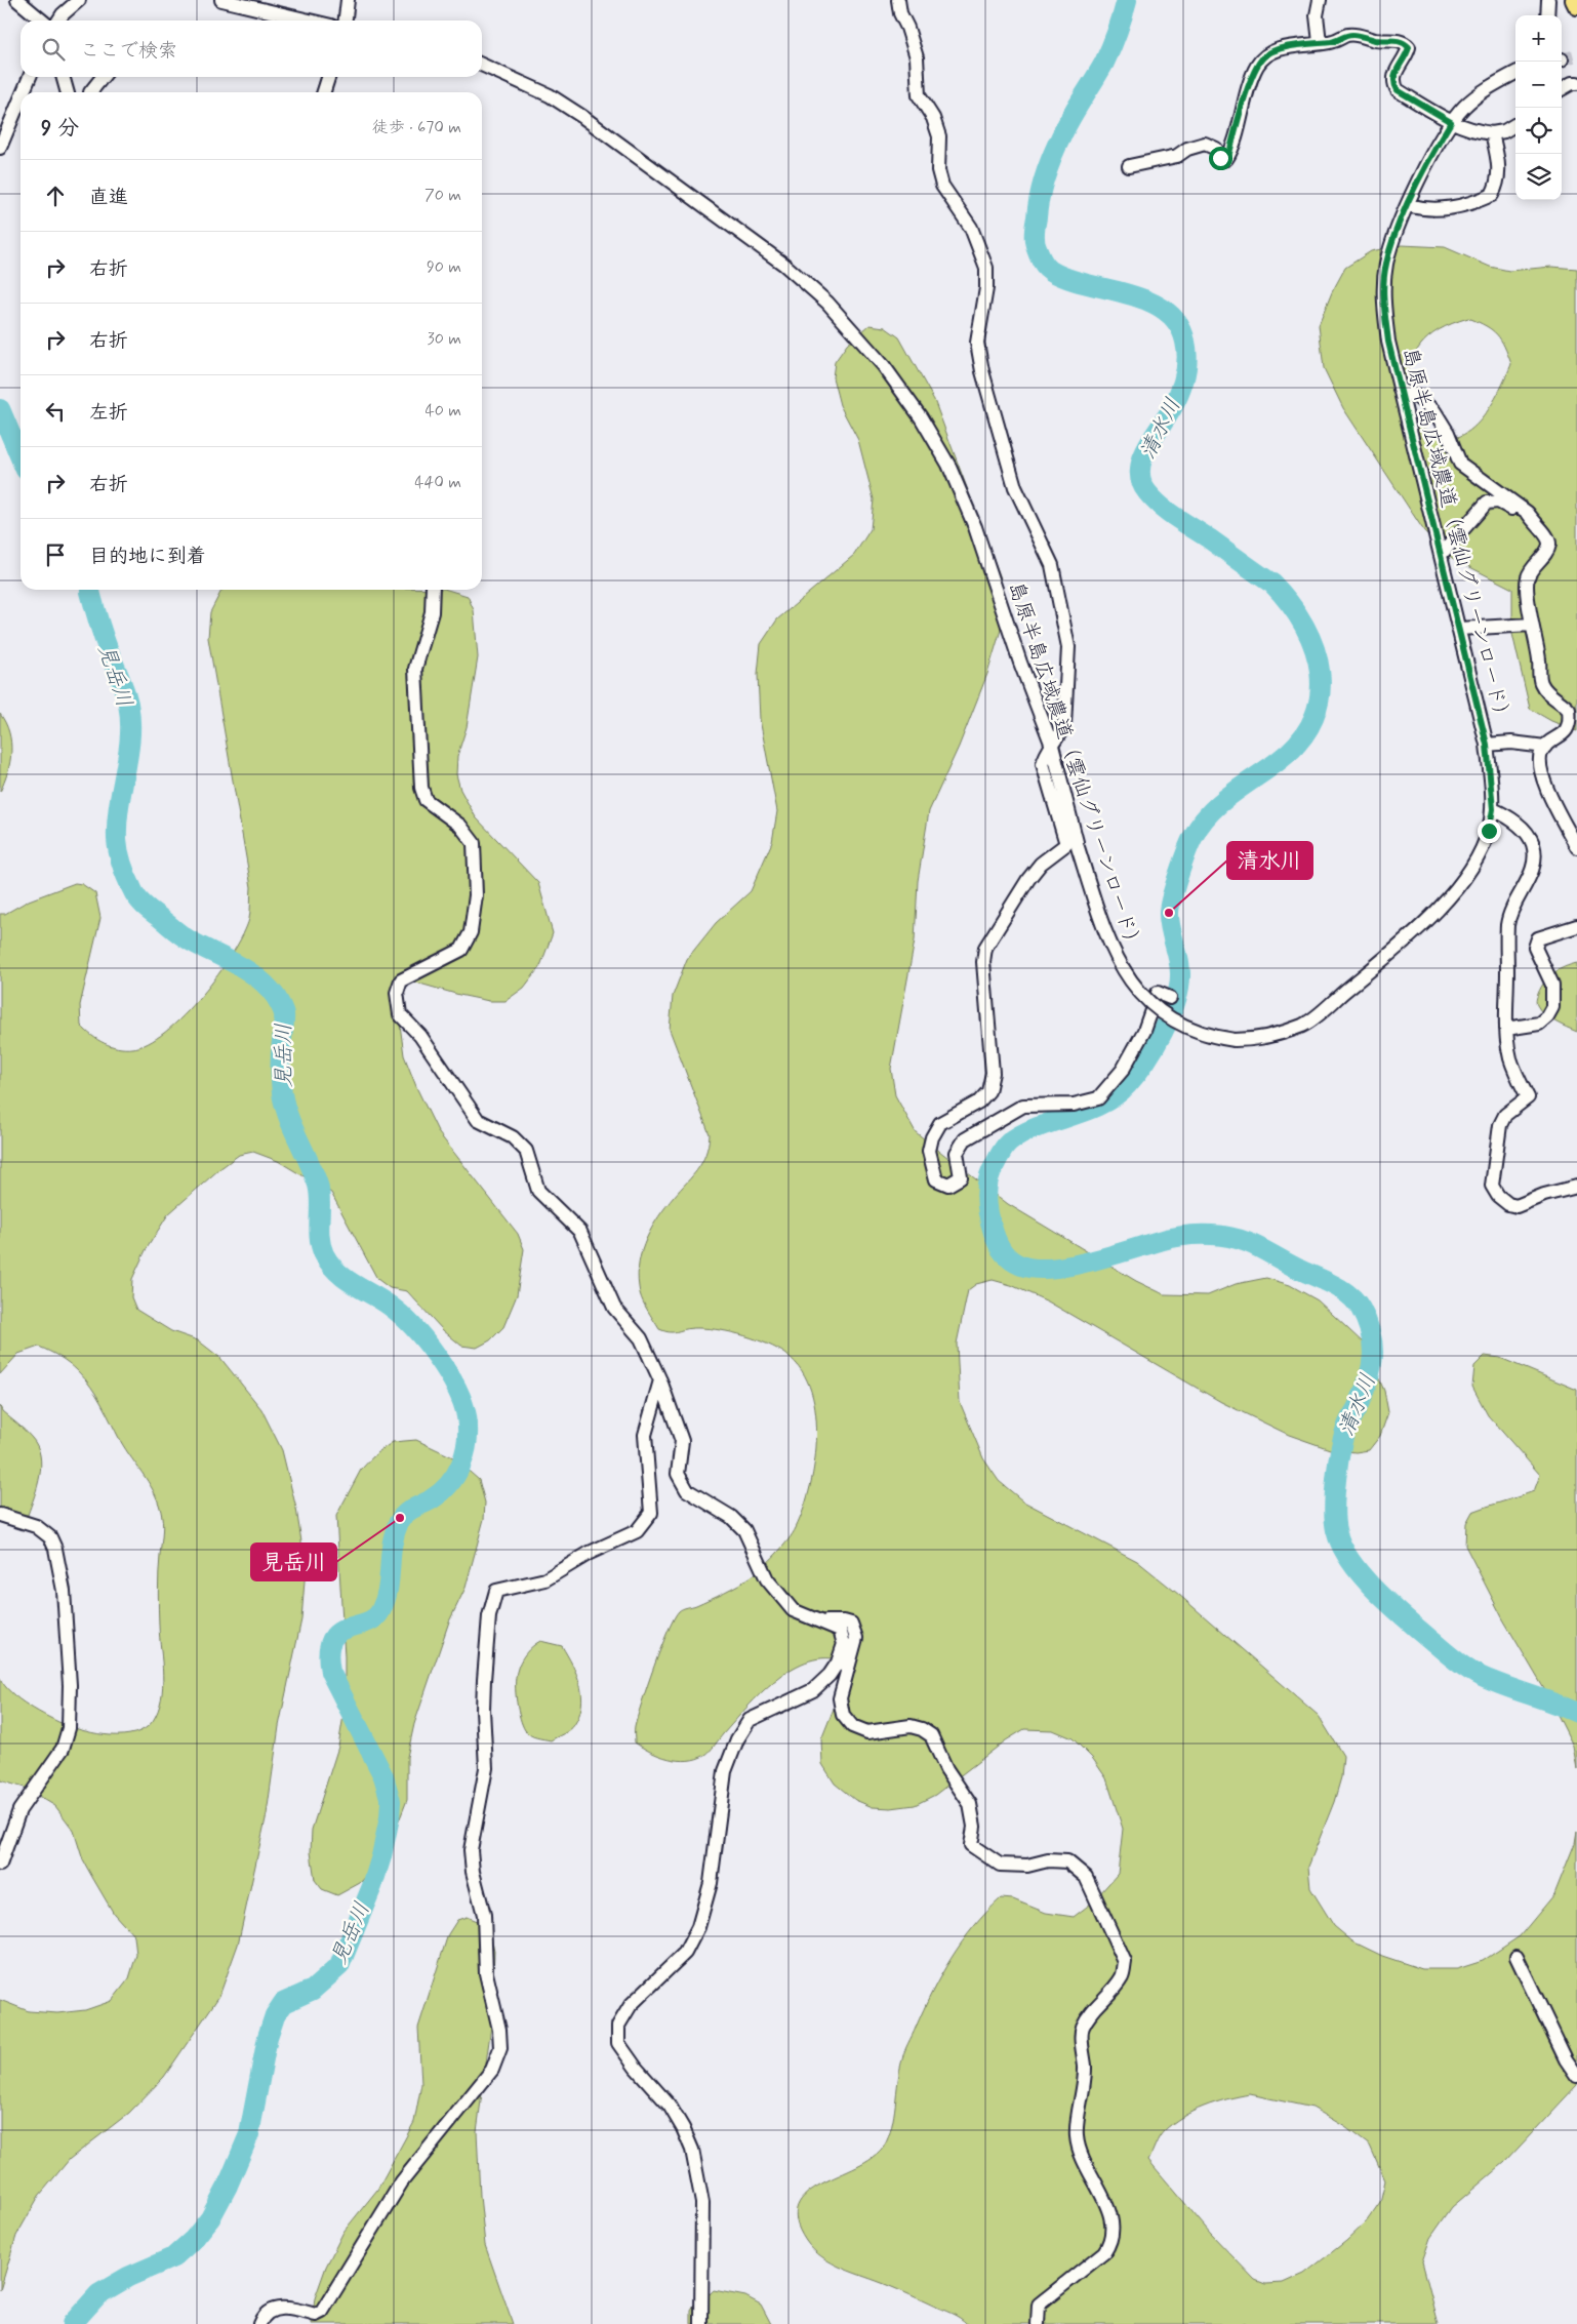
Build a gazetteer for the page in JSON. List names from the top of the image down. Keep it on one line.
{"streets":{"street":["島原半島広域農道（雲仙グリーンロード）"]},"water":["清水川","見岳川"],"places":["清水川","見岳川"],"page":{"map_buttons":["+","−"],"search":"ここで検索","heading":["9 分","徒歩 · 670 m"],"list":[["直進","70 m"],["右折","90 m"],["右折","30 m"],["左折","40 m"],["右折","440 m"],"目的地に到着"]}}
